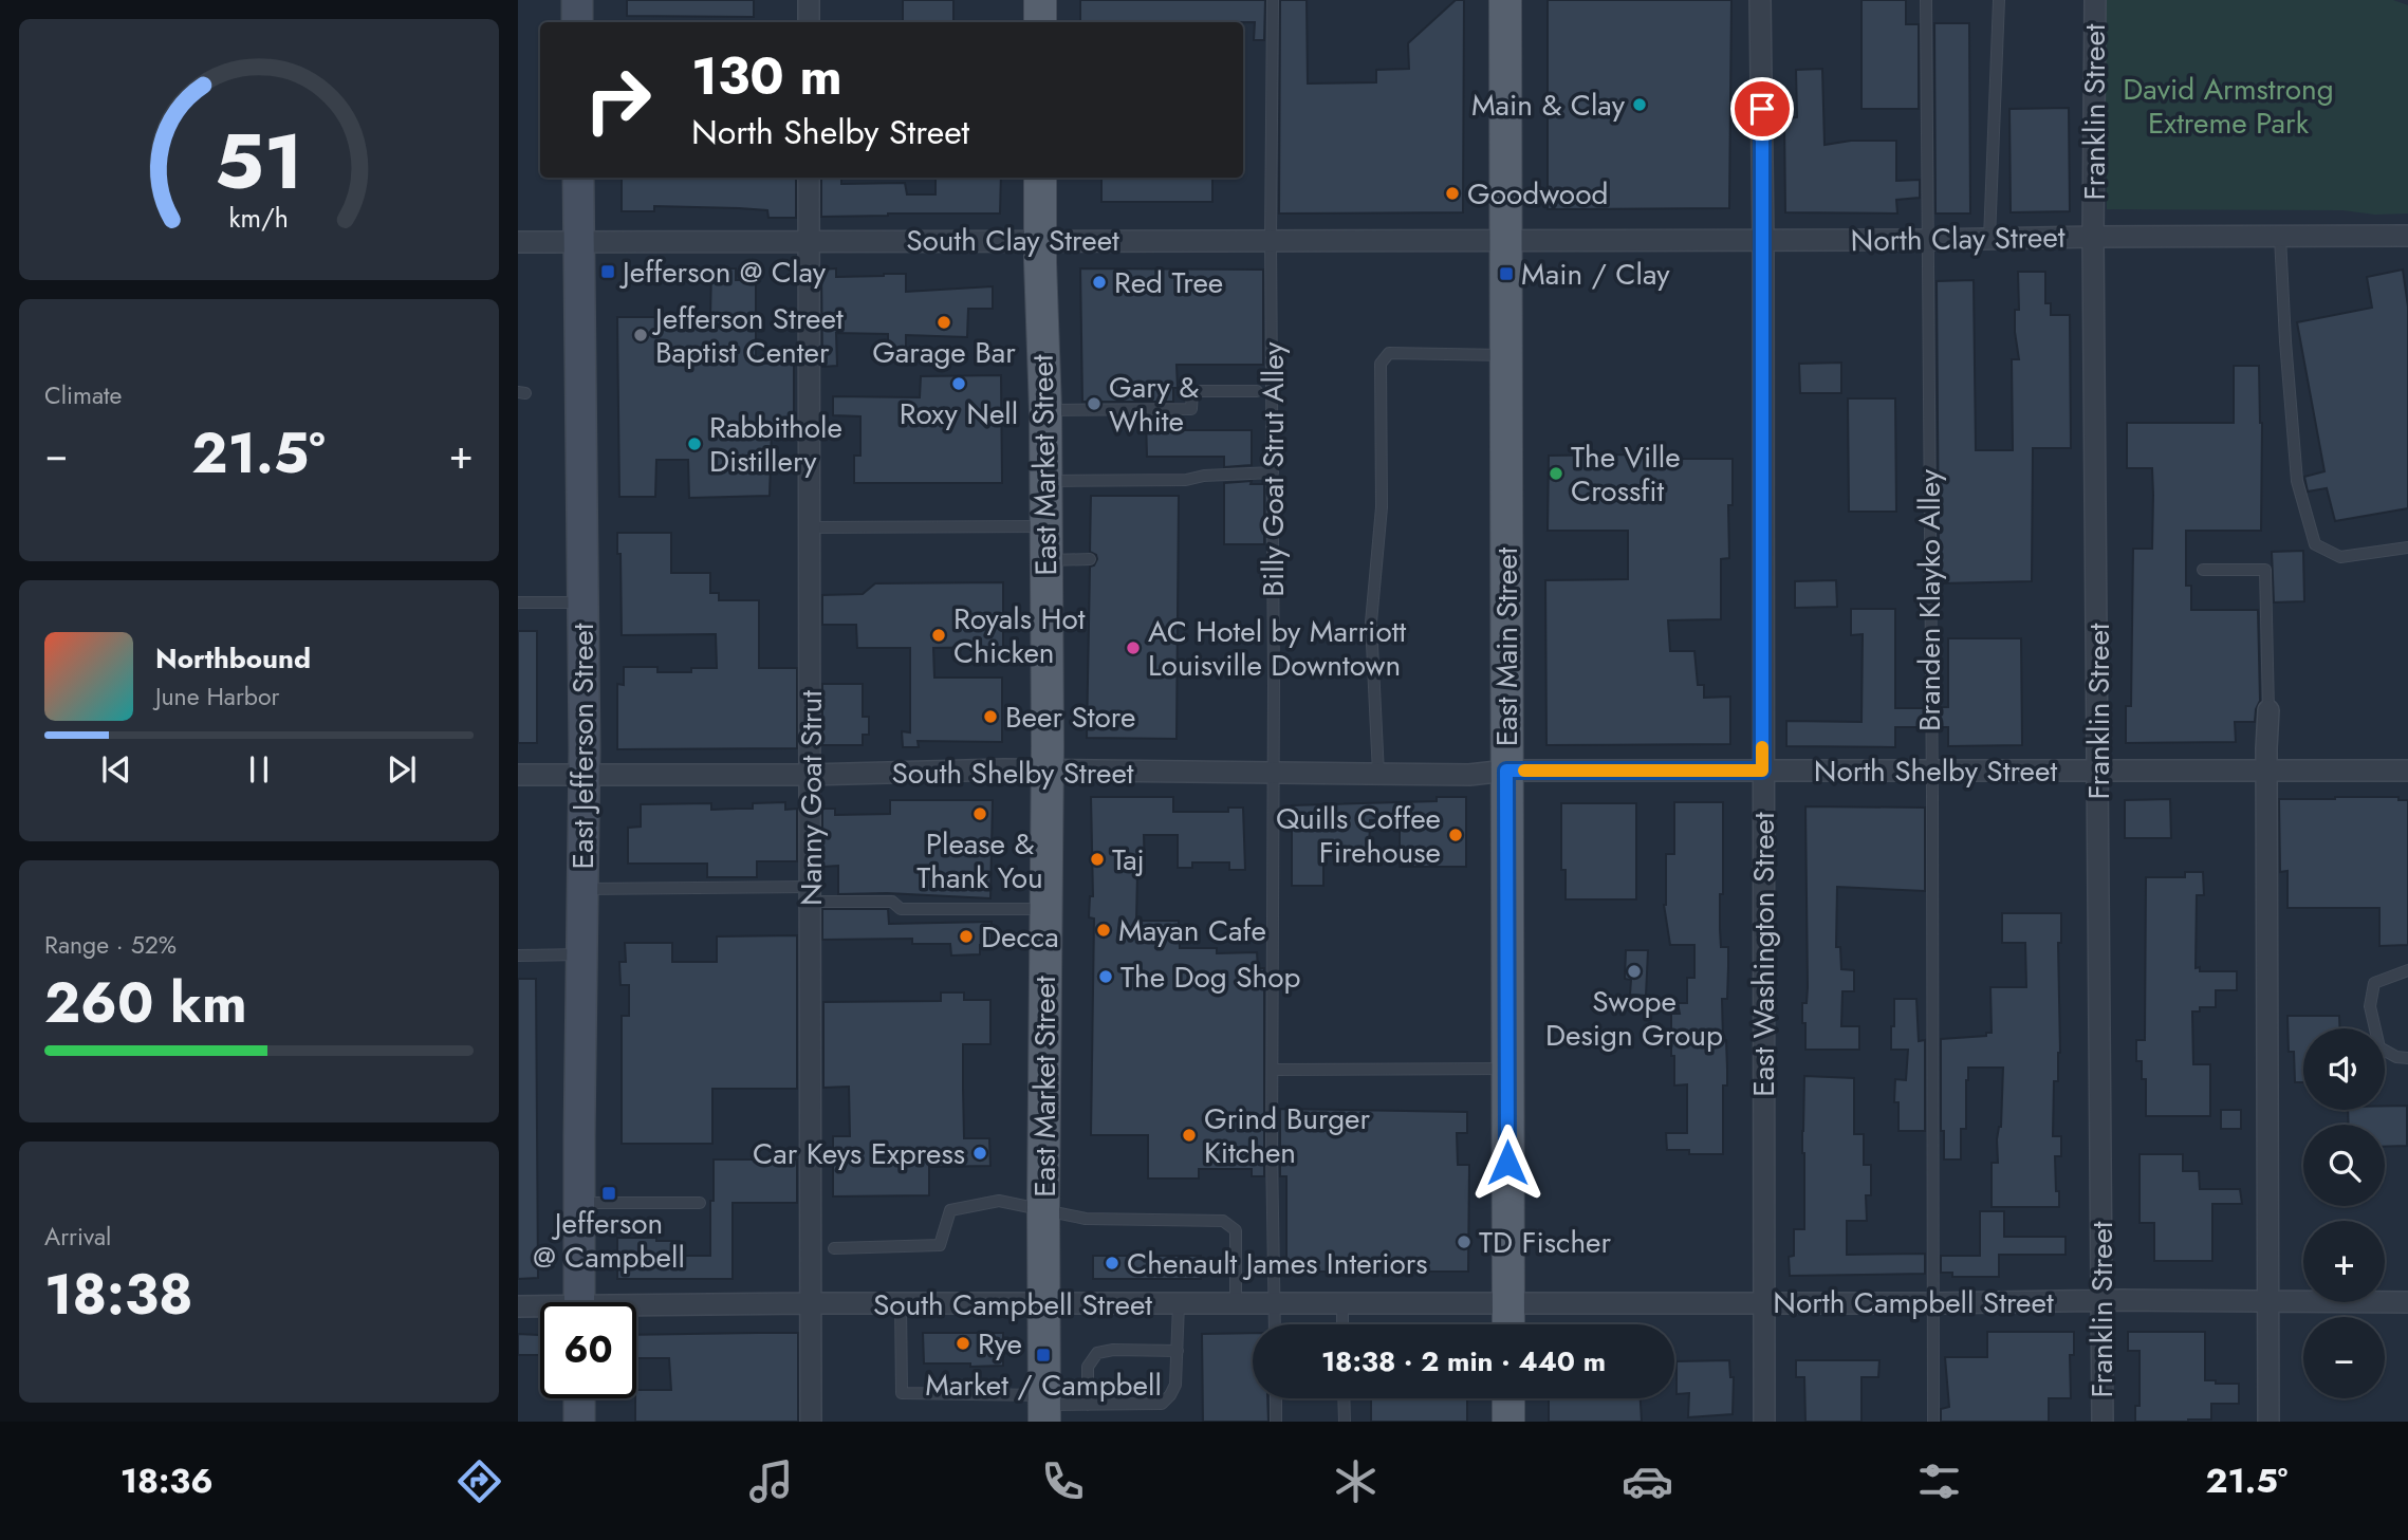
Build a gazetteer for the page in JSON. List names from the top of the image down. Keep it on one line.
{"streets":{"main road":["East Market Street","East Main Street"],"street":["Franklin Street","North Clay Street","South Clay Street","East Jefferson Street","North Shelby Street","South Shelby Street","Nanny Goat Strut","East Washington Street","North Campbell Street","South Campbell Street"],"lane":["Billy Goat Strut Alley","Branden Klayko Alley"]},"crossings":[["Franklin Street","North Clay Street"],["Franklin Street","North Shelby Street"],["Franklin Street","North Campbell Street"],["North Clay Street","South Clay Street"],["North Clay Street","Branden Klayko Alley"],["North Clay Street","East Main Street"],["North Clay Street","East Washington Street"],["South Clay Street","East Market Street"],["South Clay Street","Billy Goat Strut Alley"],["South Clay Street","East Main Street"],["South Clay Street","East Jefferson Street"],["South Clay Street","Nanny Goat Strut"],["East Market Street","South Shelby Street"],["East Market Street","South Campbell Street"],["Billy Goat Strut Alley","South Shelby Street"],["Billy Goat Strut Alley","South Campbell Street"],["Branden Klayko Alley","North Shelby Street"],["Branden Klayko Alley","North Campbell Street"],["East Main Street","North Shelby Street"],["East Main Street","South Shelby Street"],["East Main Street","North Campbell Street"],["East Main Street","South Campbell Street"],["East Jefferson Street","South Shelby Street"],["North Shelby Street","South Shelby Street"],["North Shelby Street","East Washington Street"],["South Shelby Street","Nanny Goat Strut"],["Nanny Goat Strut","South Campbell Street"],["East Washington Street","North Campbell Street"],["North Campbell Street","South Campbell Street"]],"parks":["David Armstrong Extreme Park"],"places":{"other":["Main & Clay","Goodwood","Red Tree","Garage Bar","Jefferson Street Baptist Center","Roxy Nell","Gary & White","Rabbithole Distillery","The Ville Crossfit","Royals Hot Chicken","AC Hotel by Marriott Louisville Downtown","Beer Store","Please & Thank You","Quills Coffee Firehouse","Taj","Mayan Cafe","Decca","Swope Design Group","The Dog Shop","Grind Burger Kitchen","Car Keys Express","TD Fischer","Chenault James Interiors","Rye"],"transit":["Jefferson @ Clay","Main / Clay","Jefferson @ Campbell","Market / Campbell"]},"page":{"turn":["130 m","North Shelby Street"],"tile":["Climate",["Range · 52%","260 km"],["Arrival","18:38"]],"heat":["−","21.5°","+"],"song":["Northbound","June Harbor"],"map_buttons":["+","−"],"limit":"60","trip":"18:38 · 2 min · 440 m","tabs":["18:36","21.5°"],"gauge":["51","km/h"]}}
